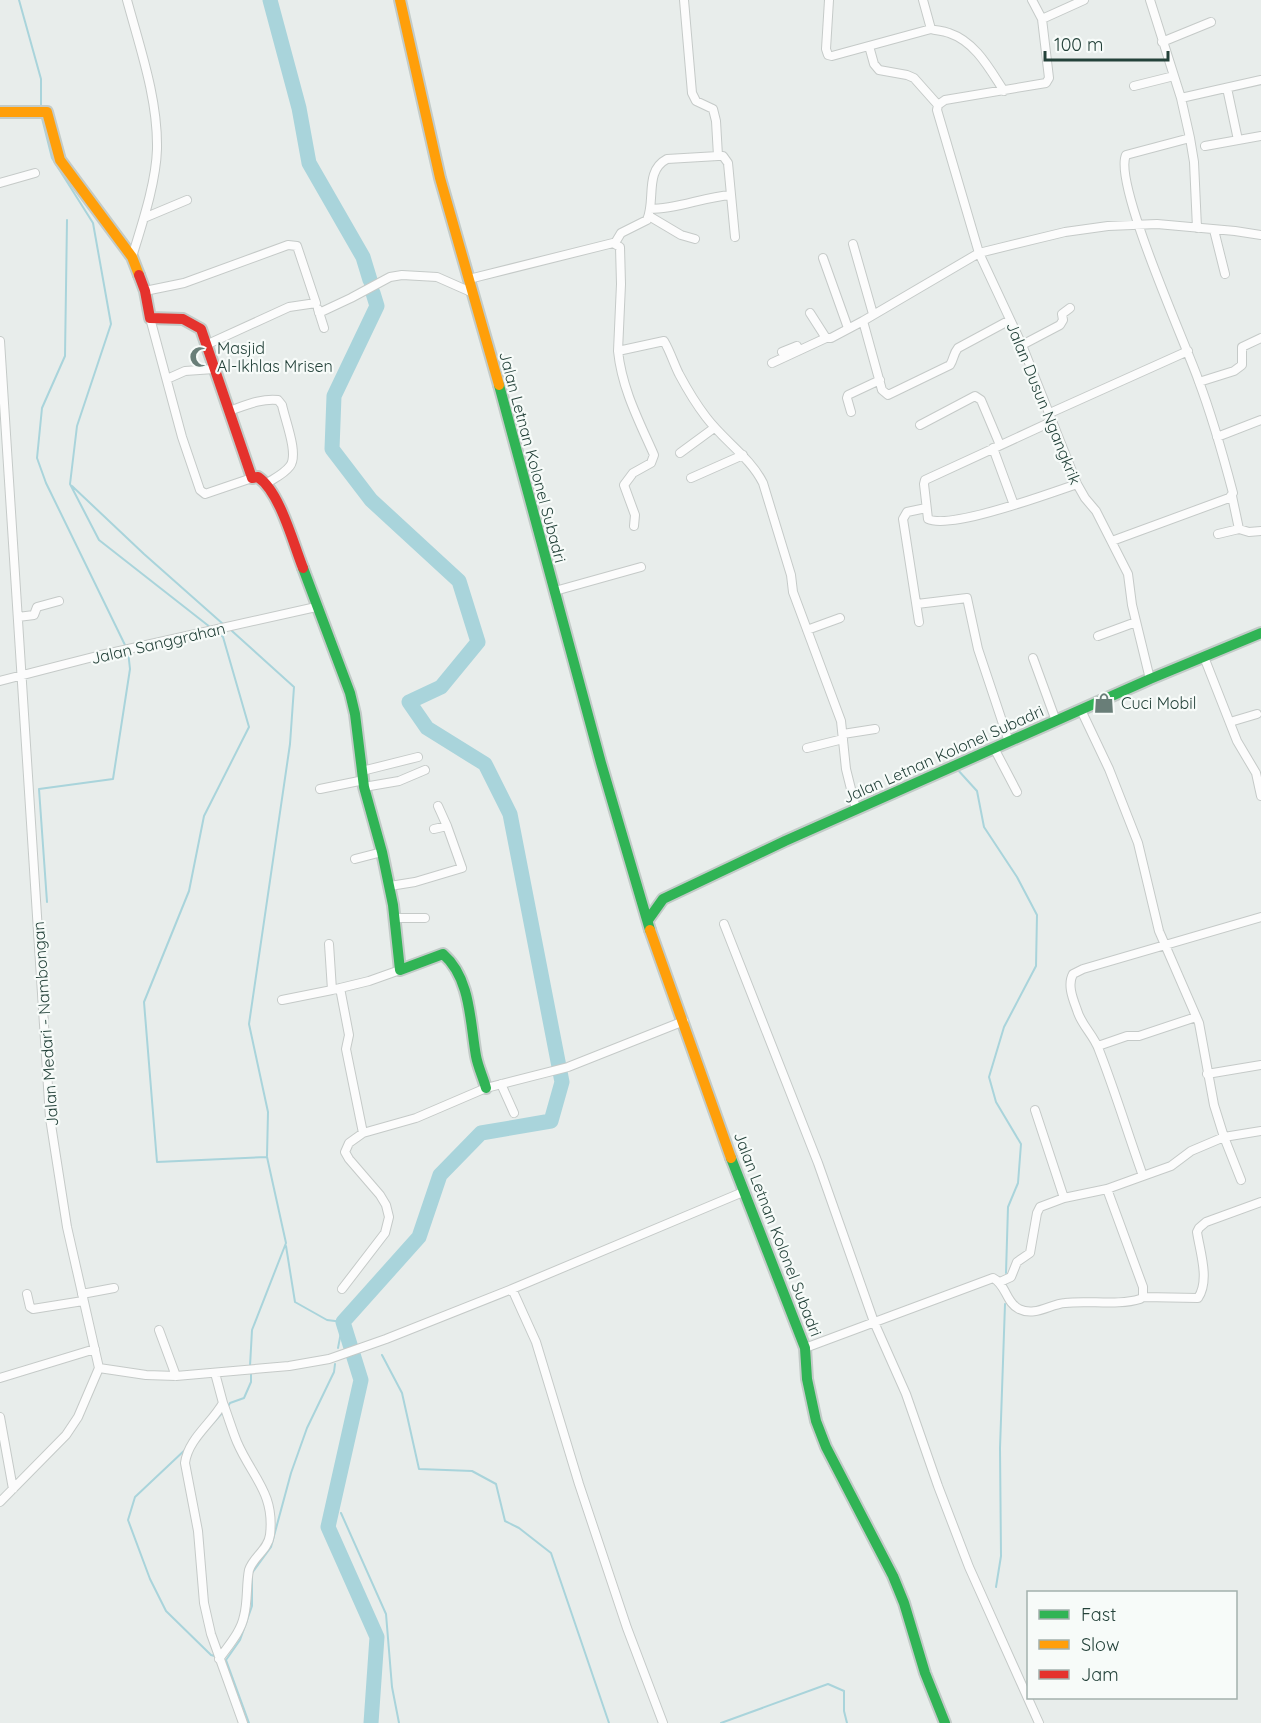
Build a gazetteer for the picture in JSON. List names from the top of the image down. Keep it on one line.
{"streets":{"main road":["Jalan Letnan Kolonel Subadri"],"street":["Jalan Dusun Ngangkrik","Jalan Sanggrahan","Jalan Medari - Nambongan"]},"crossings":[["Jalan Dusun Ngangkrik","Jalan Letnan Kolonel Subadri"],["Jalan Sanggrahan","Jalan Medari - Nambongan"]],"places":{"mosque":["Masjid Al-Ikhlas Mrisen"],"shop":["Cuci Mobil"]},"legend":["Fast","Slow","Jam"],"scale_bar":"100 m"}
